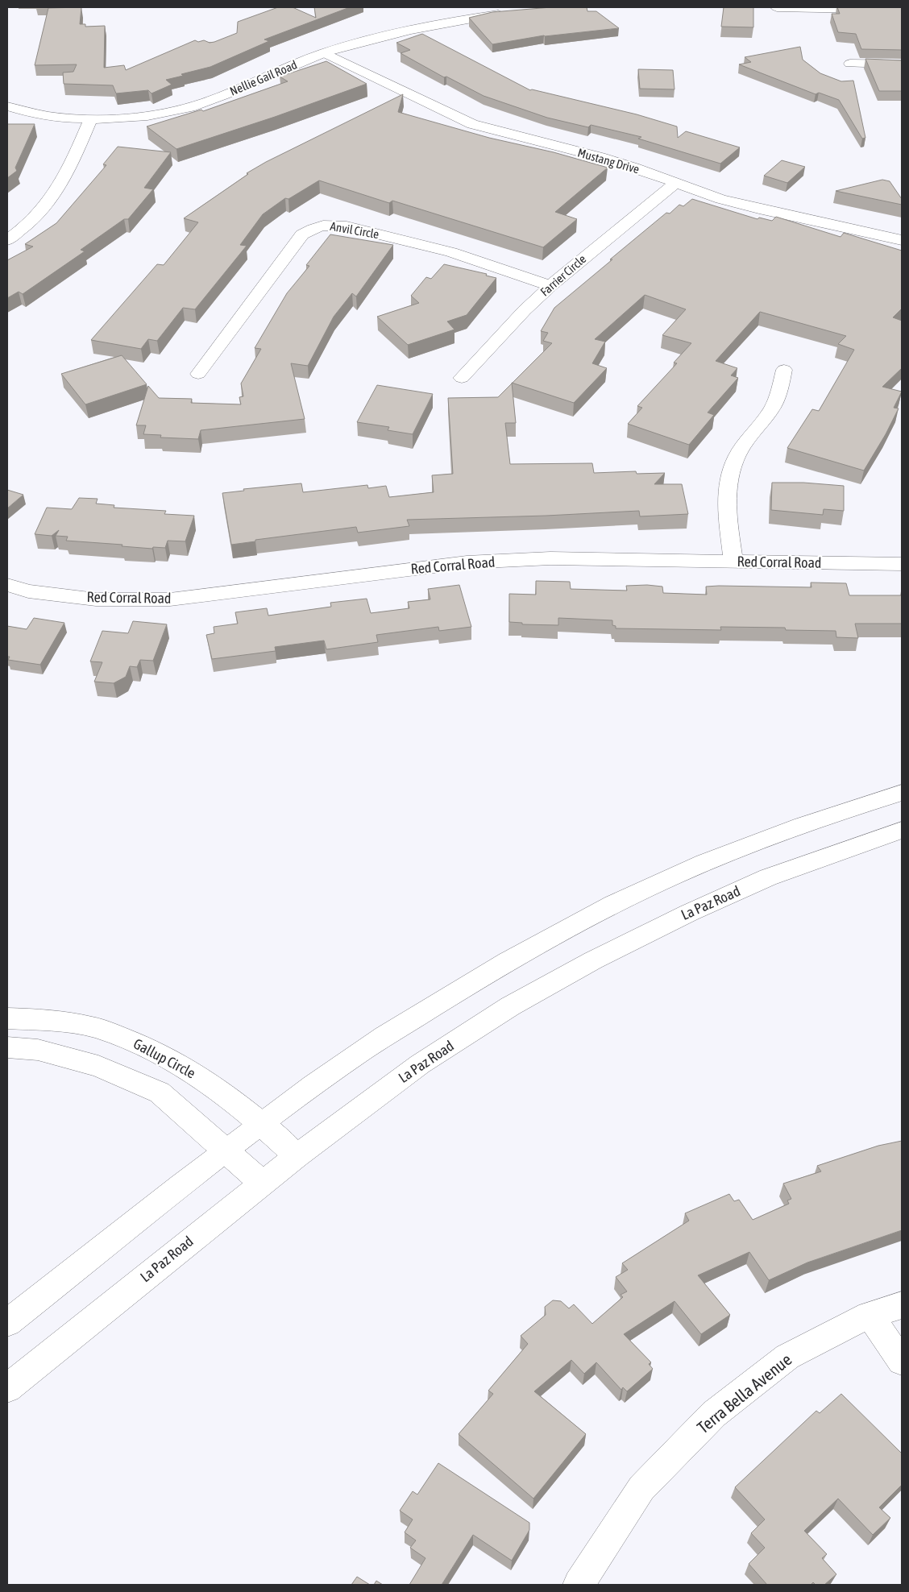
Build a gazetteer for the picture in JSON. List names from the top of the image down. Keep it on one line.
{"streets":{"street":["Nellie Gail Road","Mustang Drive","Anvil Circle","Farrier Circle","Red Corral Road","La Paz Road","Gallup Circle","Terra Bella Avenue"]},"crossings":[["Nellie Gail Road","Mustang Drive"],["Mustang Drive","Farrier Circle"],["Anvil Circle","Farrier Circle"],["La Paz Road","Gallup Circle"]]}
